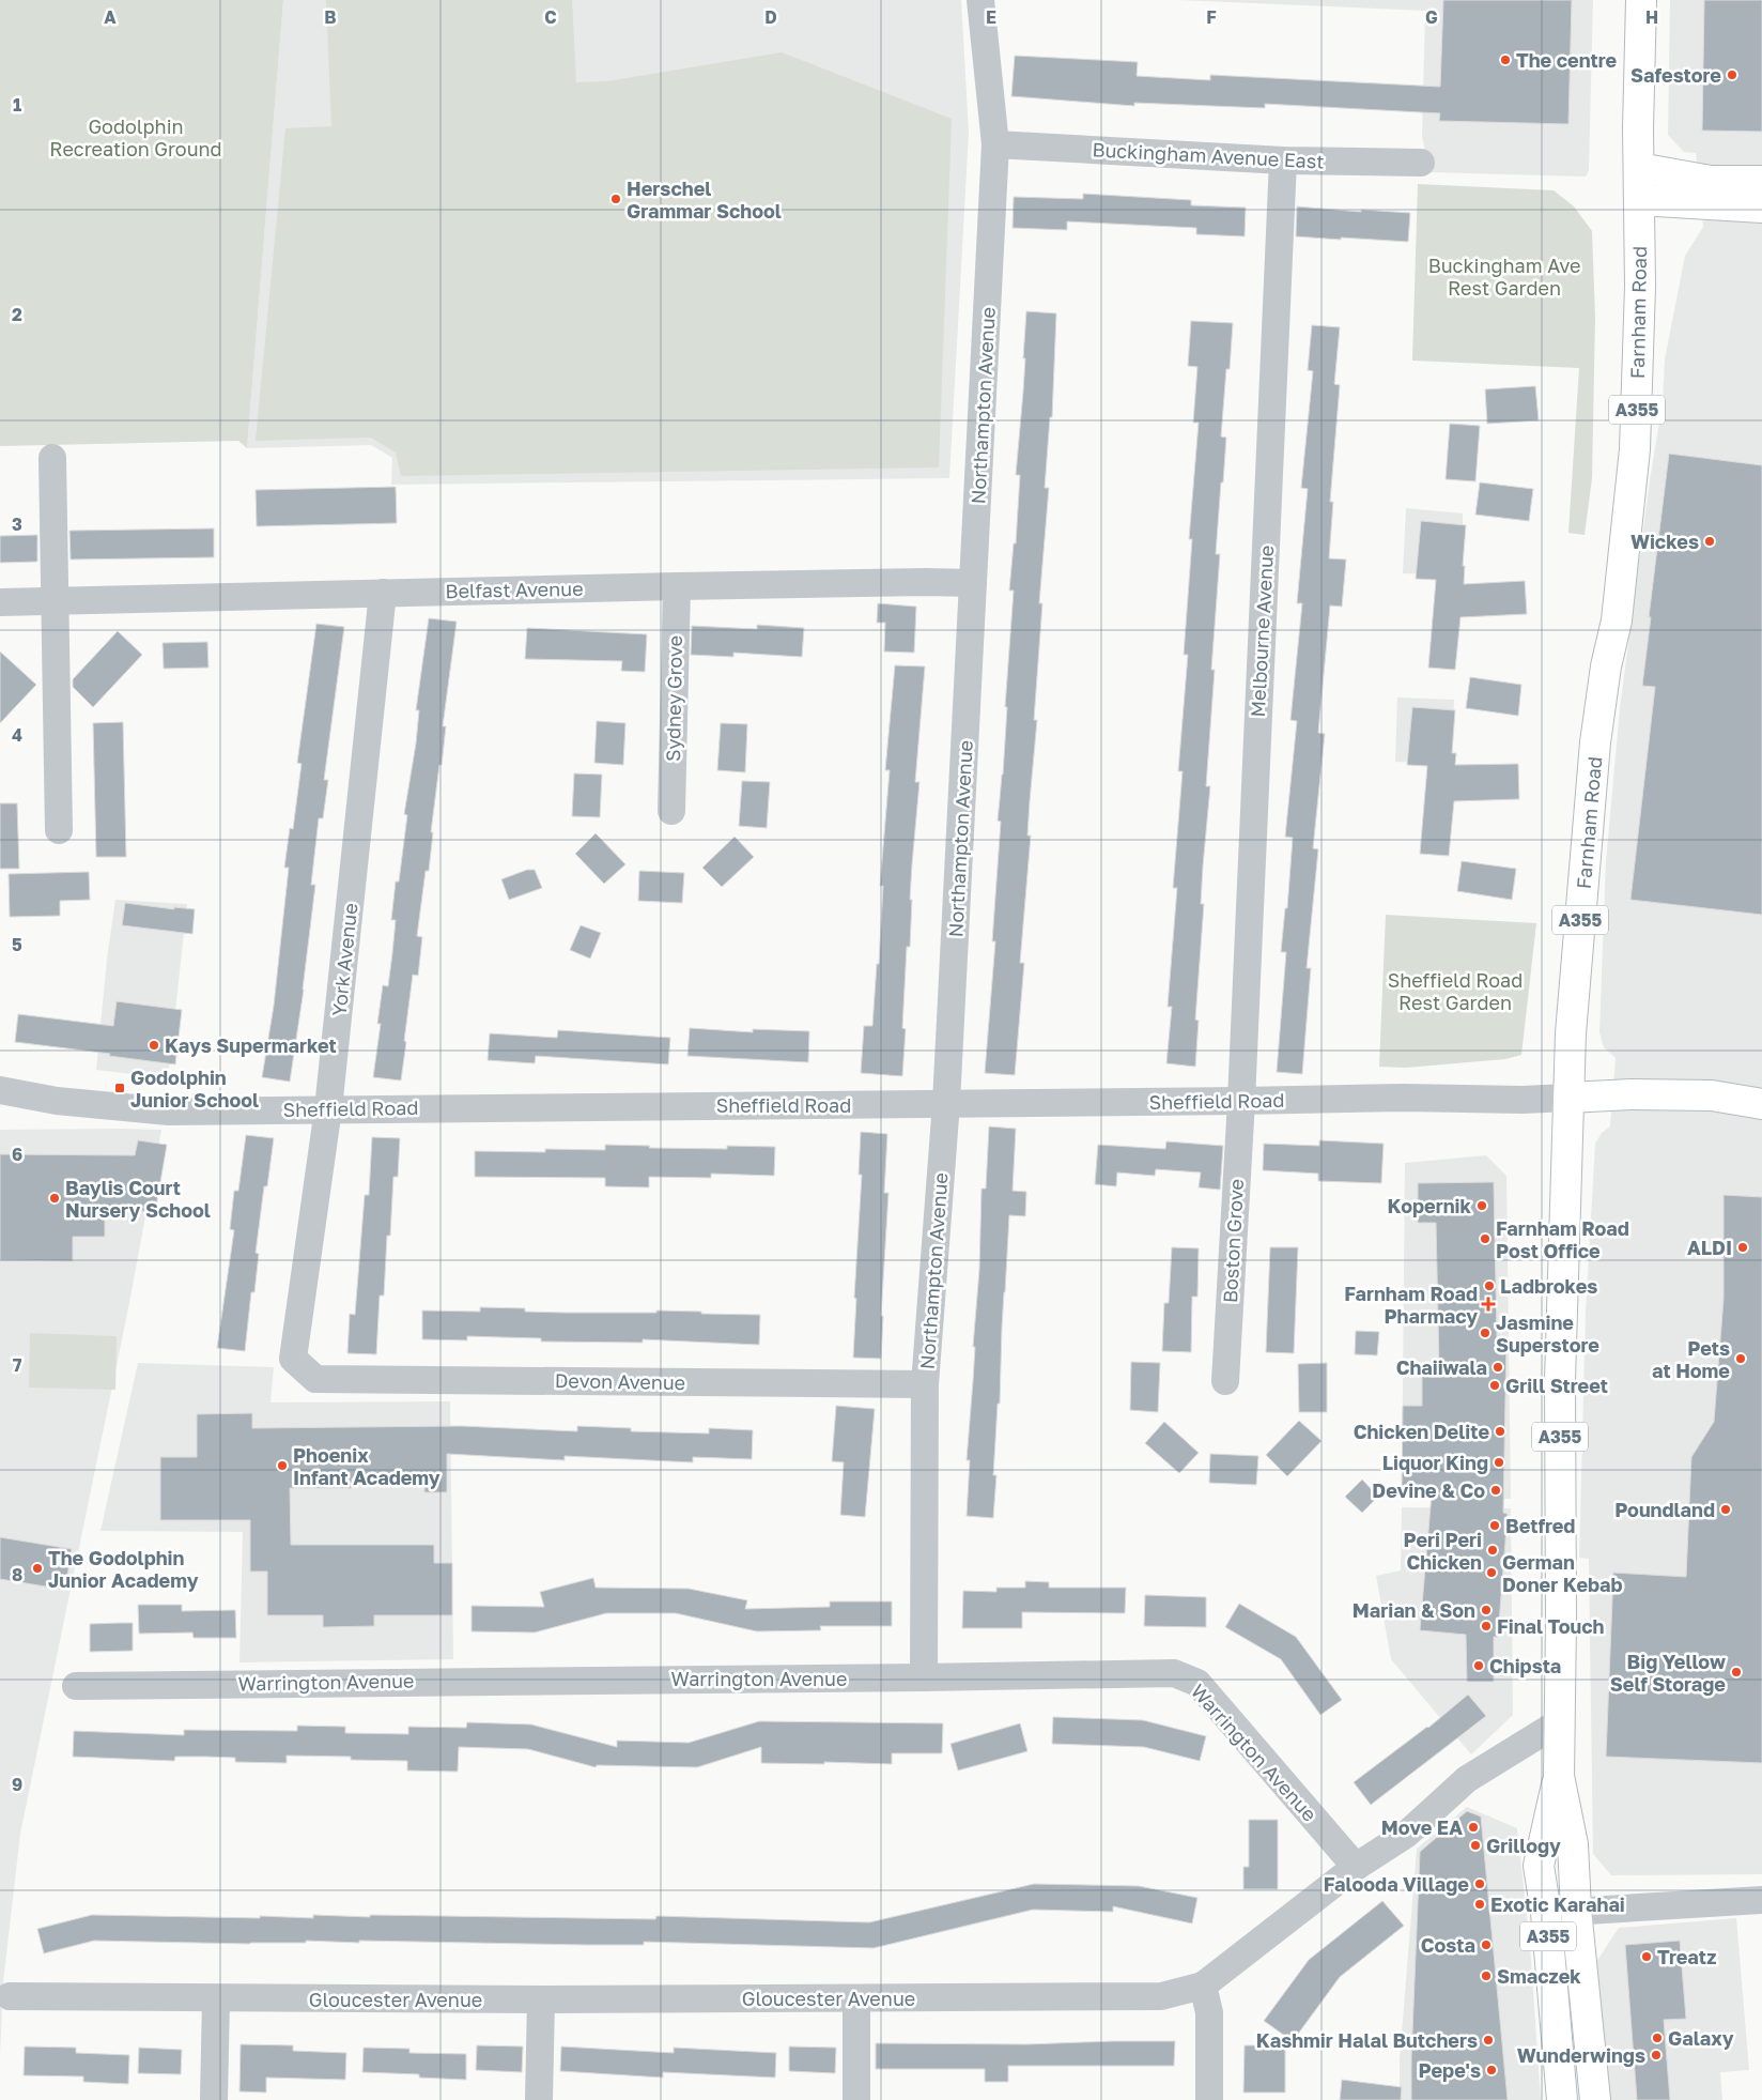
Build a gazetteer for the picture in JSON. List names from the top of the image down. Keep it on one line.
{"streets":{"main road":["Farnham Road","A355"],"street":["Buckingham Avenue East","Northampton Avenue","Belfast Avenue","Melbourne Avenue","Sydney Grove","York Avenue","Sheffield Road","Boston Grove","Devon Avenue","Warrington Avenue","Gloucester Avenue"]},"crossings":[["Buckingham Avenue East","Northampton Avenue"],["Buckingham Avenue East","Melbourne Avenue"],["Farnham Road","Sheffield Road"],["Farnham Road","Gloucester Avenue"],["Northampton Avenue","Belfast Avenue"],["Northampton Avenue","Sheffield Road"],["Northampton Avenue","Devon Avenue"],["Northampton Avenue","Warrington Avenue"],["Belfast Avenue","Sydney Grove"],["Belfast Avenue","York Avenue"],["Melbourne Avenue","Sheffield Road"],["Melbourne Avenue","Boston Grove"],["York Avenue","Sheffield Road"],["York Avenue","Devon Avenue"],["Sheffield Road","Boston Grove"],["Warrington Avenue","Gloucester Avenue"]],"parks":["Godolphin Recreation Ground","Buckingham Ave Rest Garden","Sheffield Road Rest Garden"],"places":{"other":["The centre","Safestore","Herschel Grammar School","Wickes","Kays Supermarket","Baylis Court Nursery School","Kopernik","Farnham Road Post Office","ALDI","Ladbrokes","Jasmine Superstore","Pets at Home","Chaiiwala","Grill Street","Chicken Delite","Liquor King","Phoenix Infant Academy","Devine & Co","Poundland","Betfred","Peri Peri Chicken","The Godolphin Junior Academy","German Doner Kebab","Marian & Son","Final Touch","Chipsta","Big Yellow Self Storage","Move EA","Grillogy","Falooda Village","Exotic Karahai","Costa","Treatz","Smaczek","Galaxy","Kashmir Halal Butchers","Wunderwings","Pepe's"],"transit":["Godolphin Junior School"],"health":["Farnham Road Pharmacy"]},"grid":{"columns":["A","B","C","D","E","F","G","H"],"rows":["1","2","3","4","5","6","7","8","9"]}}
